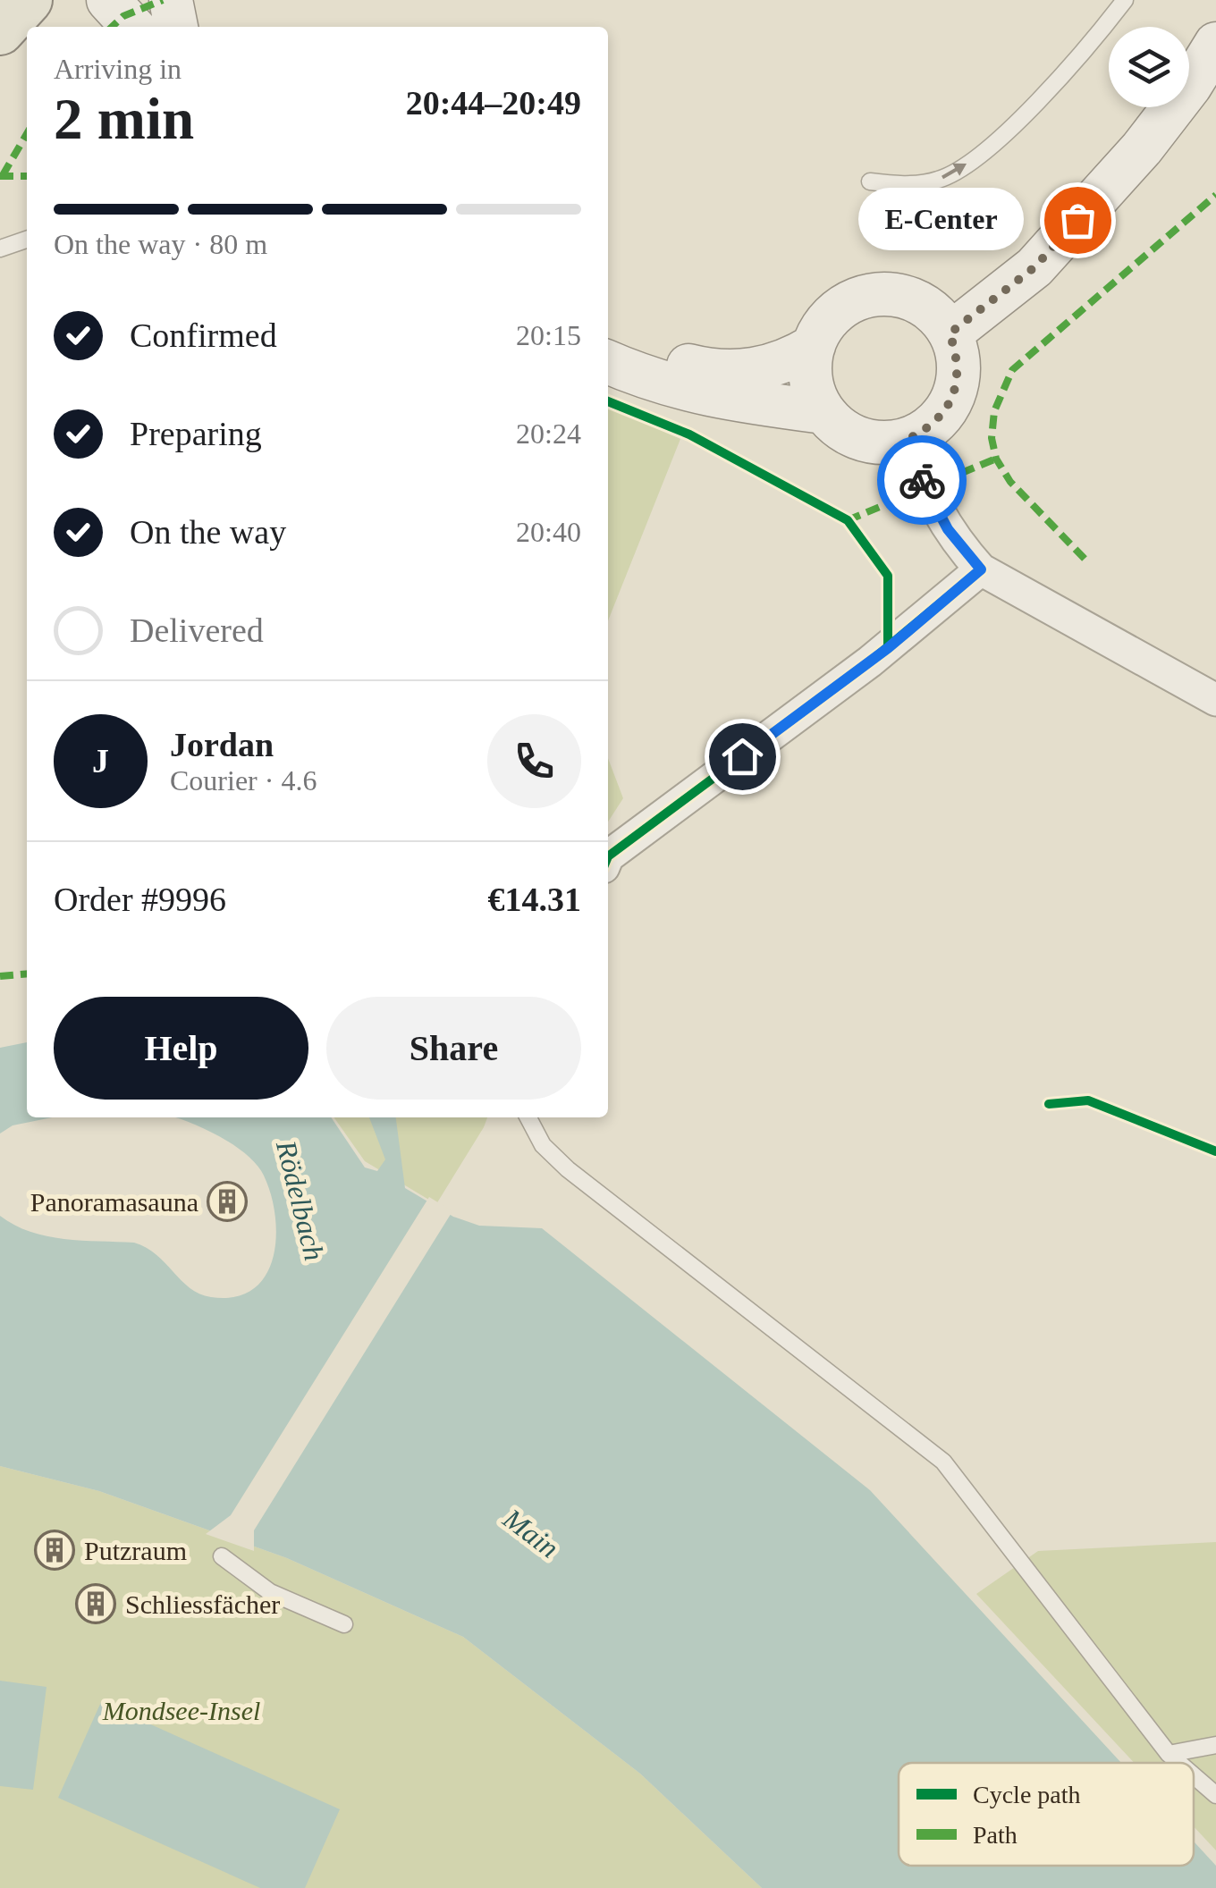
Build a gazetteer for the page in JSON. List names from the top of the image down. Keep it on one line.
{"water":["Rödelbach","Main"],"parks":["Mondsee-Insel"],"places":{"other":["E-Center"],"building":["Panoramasauna","Putzraum","Schliessfächer"]},"legend":["Cycle path","Path"],"page":{"heading":["2 min","Arriving in","20:44–20:49"],"panel":["Jordan","Courier · 4.6","Order #9996","€14.31"],"bar":"On the way · 80 m","bubble":"E-Center","list":[["Confirmed","20:15"],["Preparing","20:24"],["On the way","20:40"],"Delivered"],"round":"J","buttons":["Help","Share"]}}
